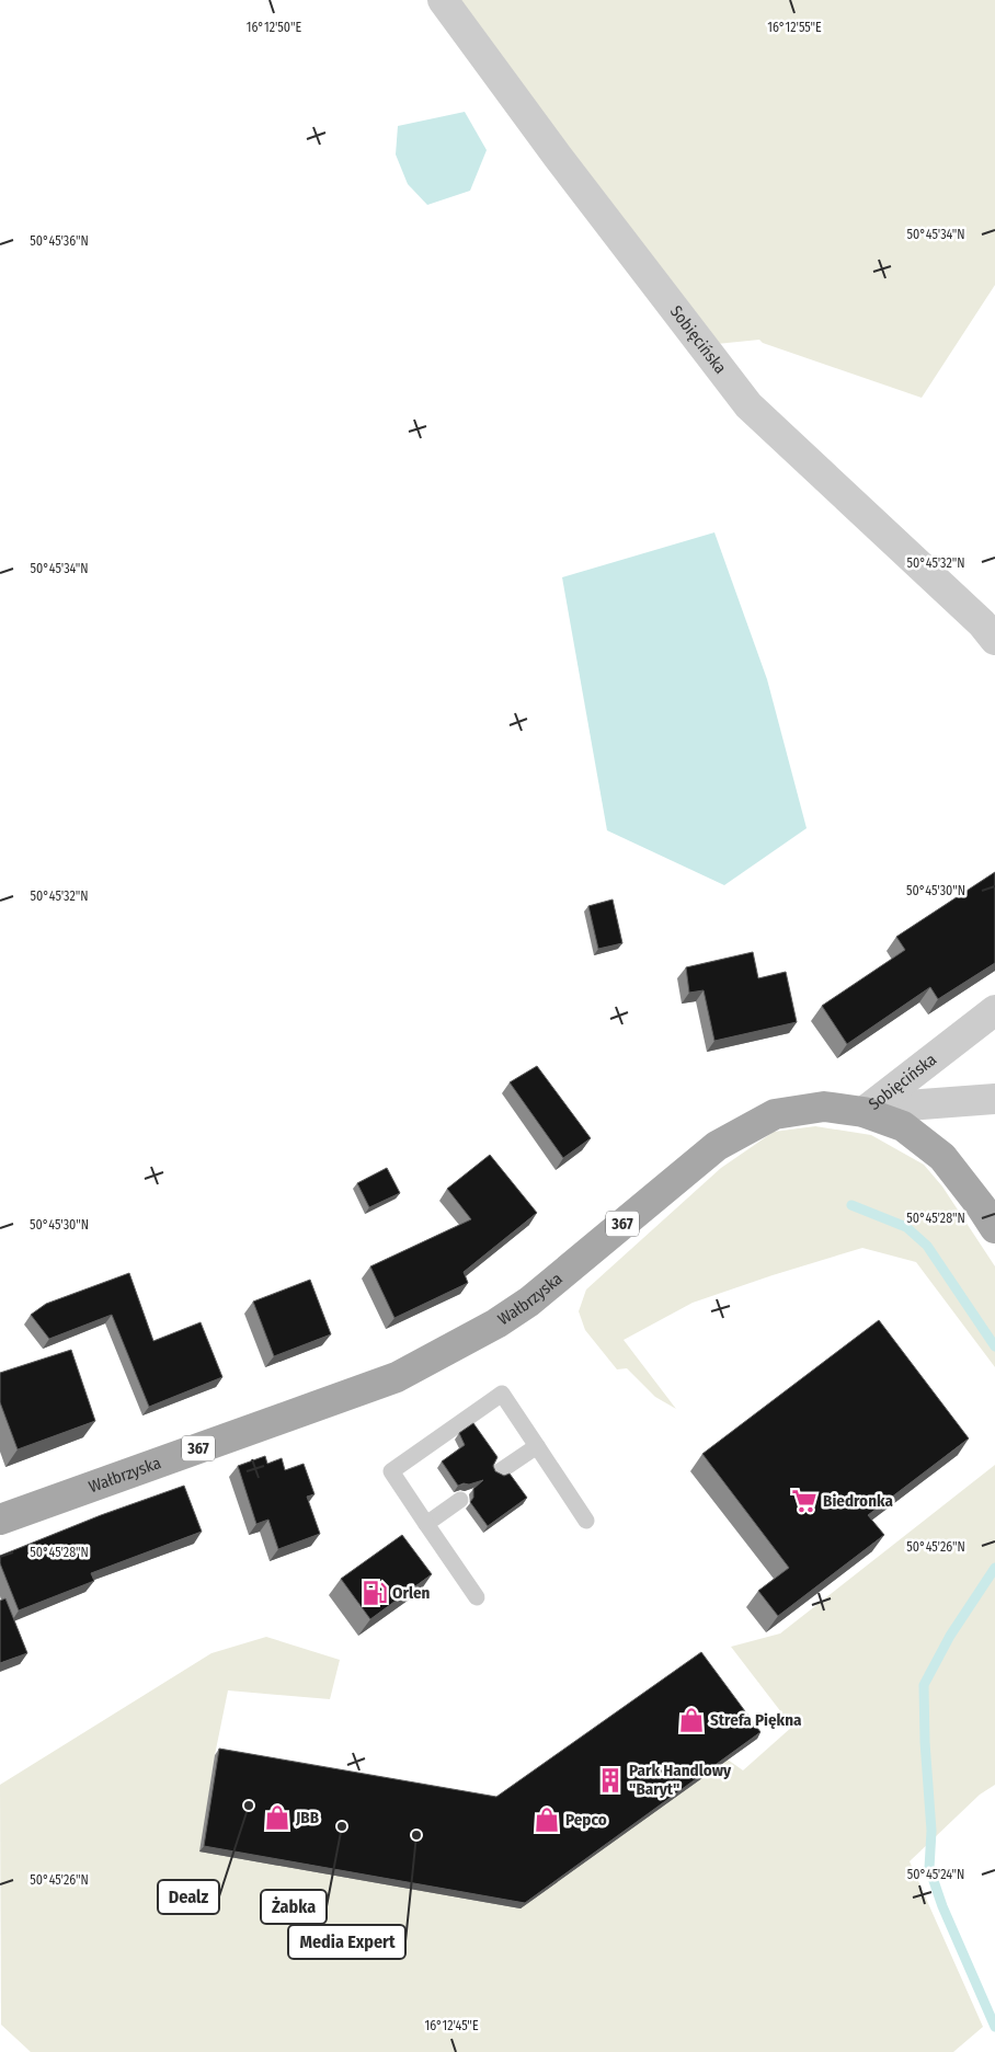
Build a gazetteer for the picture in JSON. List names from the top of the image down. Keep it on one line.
{"streets":{"main road":["367","Wałbrzyska"],"street":["Sobięcińska"]},"crossings":[["Sobięcińska","Wałbrzyska"]],"places":{"supermarket":["Biedronka"],"fuel station":["Orlen"],"shop":["Strefa Piękna","JBB","Pepco"],"building":["Park Handlowy \"Baryt\""],"other":["Dealz","Żabka","Media Expert"]},"coordinates":["16°12'50\"E","16°12'55\"E","50°45'34\"N","50°45'36\"N","50°45'32\"N","50°45'30\"N","50°45'28\"N","50°45'26\"N","50°45'24\"N","16°12'45\"E"]}
